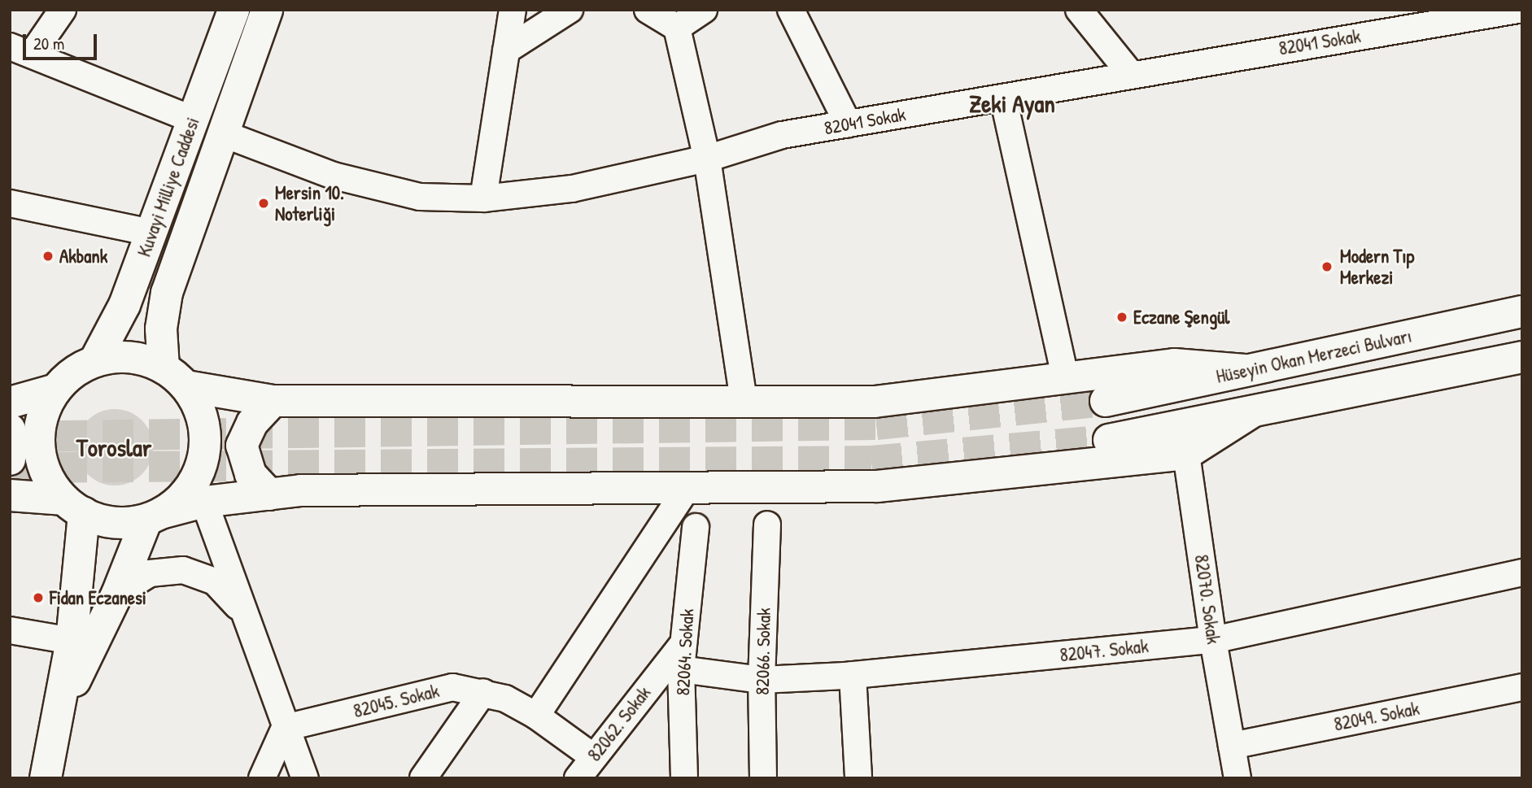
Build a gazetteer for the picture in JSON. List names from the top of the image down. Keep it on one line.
{"streets":{"main road":["Kuvayi Milliye Caddesi","Hüseyin Okan Merzeci Bulvarı"],"street":["82041 Sokak","82070. Sokak","82047. Sokak","82066. Sokak","82064. Sokak","82045. Sokak","82049. Sokak","82062. Sokak"]},"crossings":[["82041 Sokak","Kuvayi Milliye Caddesi"],["82070. Sokak","82047. Sokak"],["82070. Sokak","82049. Sokak"],["82047. Sokak","82066. Sokak"],["82047. Sokak","82064. Sokak"],["82064. Sokak","82062. Sokak"],["82045. Sokak","82062. Sokak"]],"districts":["Zeki Ayan","Toroslar"],"places":["Mersin 10. Noterliği","Akbank","Modern Tıp Merkezi","Eczane Şengül","Fidan Eczanesi"],"scale_bar":"20 m"}
